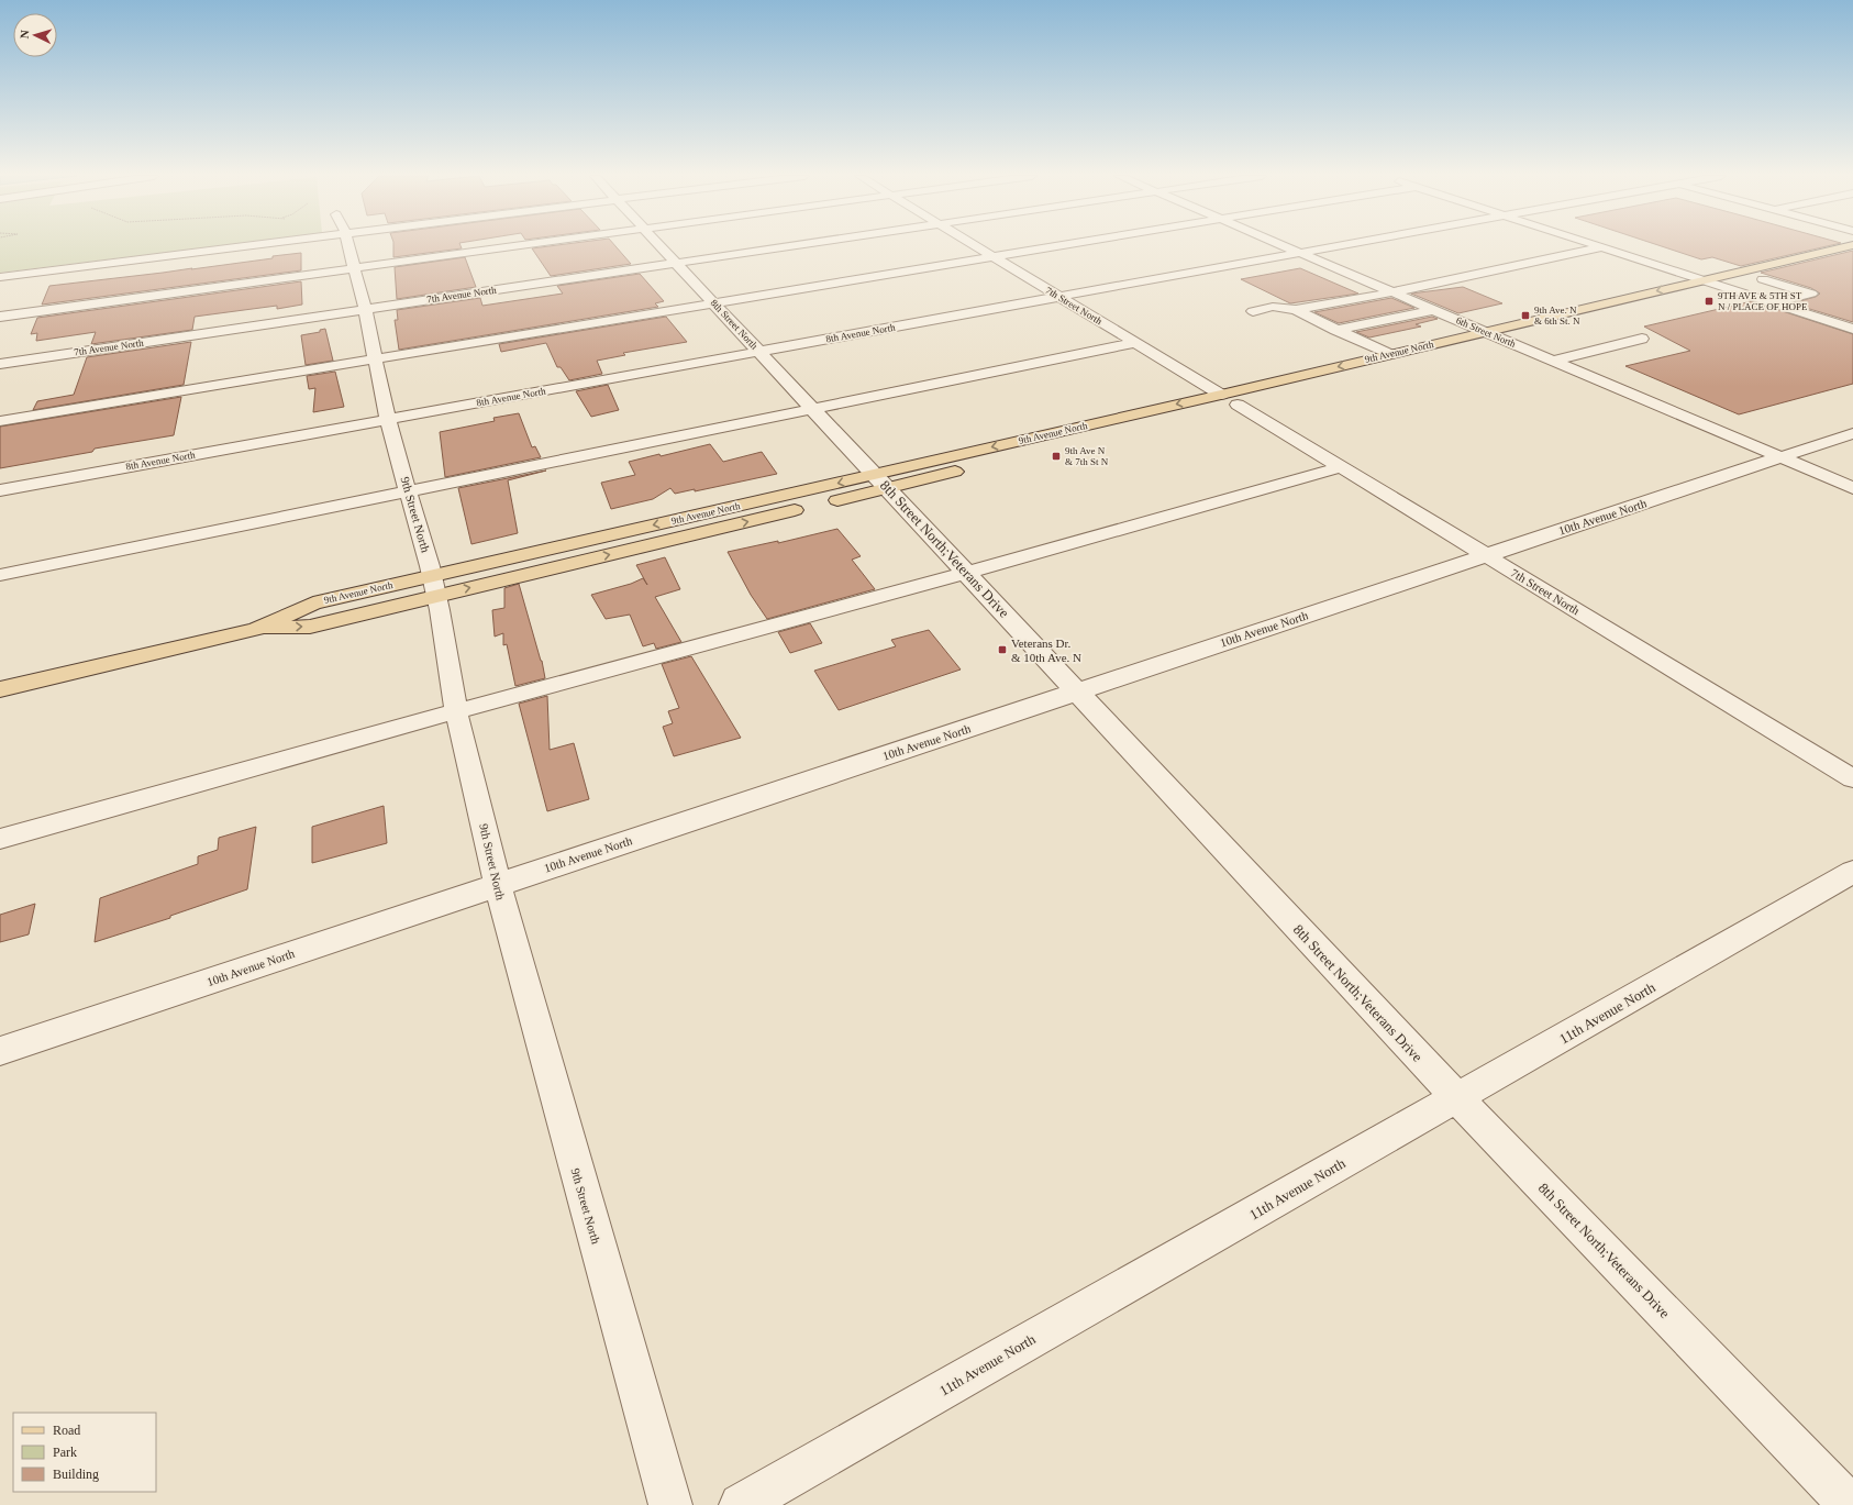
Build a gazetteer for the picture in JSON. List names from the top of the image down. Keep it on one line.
{"streets":{"main road":["9th Avenue North"],"street":["7th Avenue North","7th Street North","8th Street North","6th Street North","8th Avenue North","9th Street North","10th Avenue North","8th Street North;Veterans Drive","11th Avenue North"]},"crossings":[["7th Avenue North","8th Street North"],["7th Avenue North","9th Street North"],["7th Street North","8th Avenue North"],["7th Street North","9th Avenue North"],["7th Street North","10th Avenue North"],["8th Street North","8th Avenue North"],["8th Street North","9th Avenue North"],["8th Street North","8th Street North;Veterans Drive"],["6th Street North","8th Avenue North"],["6th Street North","9th Avenue North"],["6th Street North","10th Avenue North"],["8th Avenue North","9th Street North"],["9th Avenue North","9th Street North"],["9th Avenue North","8th Street North;Veterans Drive"],["9th Street North","10th Avenue North"],["10th Avenue North","8th Street North;Veterans Drive"],["8th Street North;Veterans Drive","11th Avenue North"]],"places":{"transit":["9TH AVE & 5TH ST N / PLACE OF HOPE","9th Ave. N & 6th St. N","9th Ave N & 7th St N","Veterans Dr. & 10th Ave. N"]},"legend":["Road","Park","Building"],"north":"left"}
